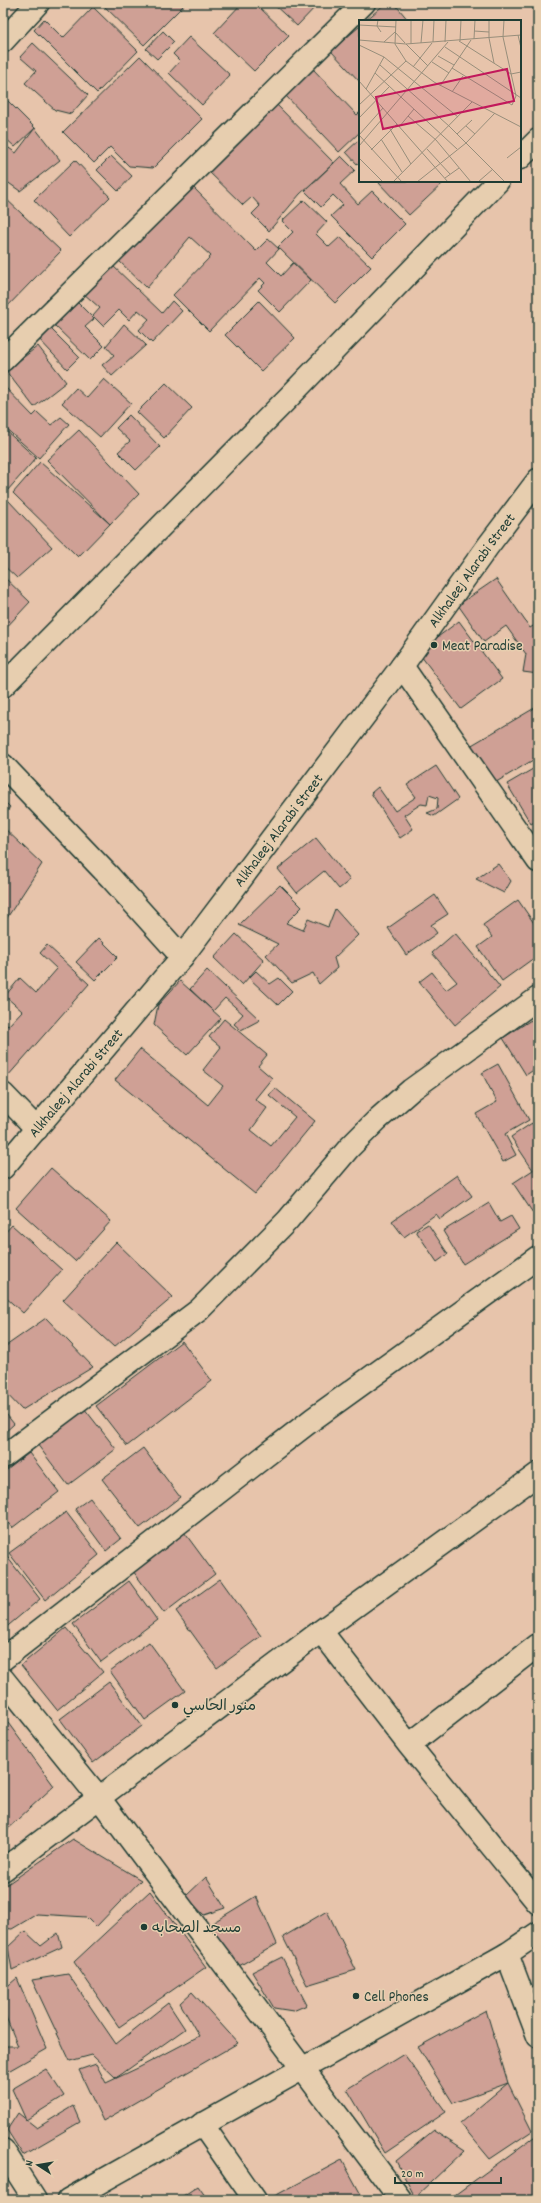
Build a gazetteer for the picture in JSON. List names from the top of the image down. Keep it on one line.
{"streets":{"street":["Alkhaleej Alarabi Street"]},"places":["Meat Paradise","منور الحاسي","مسجد الصحابه","Cell Phones"],"scale_bar":"20 m","north":"left"}
